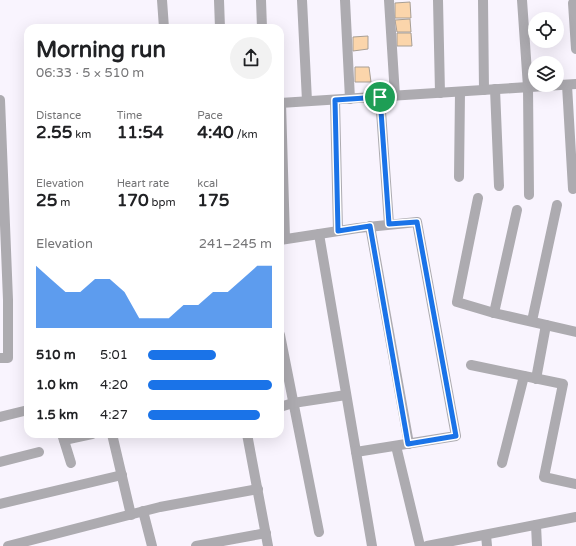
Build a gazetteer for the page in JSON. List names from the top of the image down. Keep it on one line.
{"page":{"heading":["Morning run","06:33 · 5 × 510 m"],"stats":[["Distance","2.55 km"],["Time","11:54"],["Pace","4:40 /km"],["Elevation","25 m"],["Heart rate","170 bpm"],["kcal","175"]],"chart":["Elevation","241–245 m"],"list":[{"name":"510 m","note":"5:01"},{"name":"1.0 km","note":"4:20"},{"name":"1.5 km","note":"4:27"}]}}
